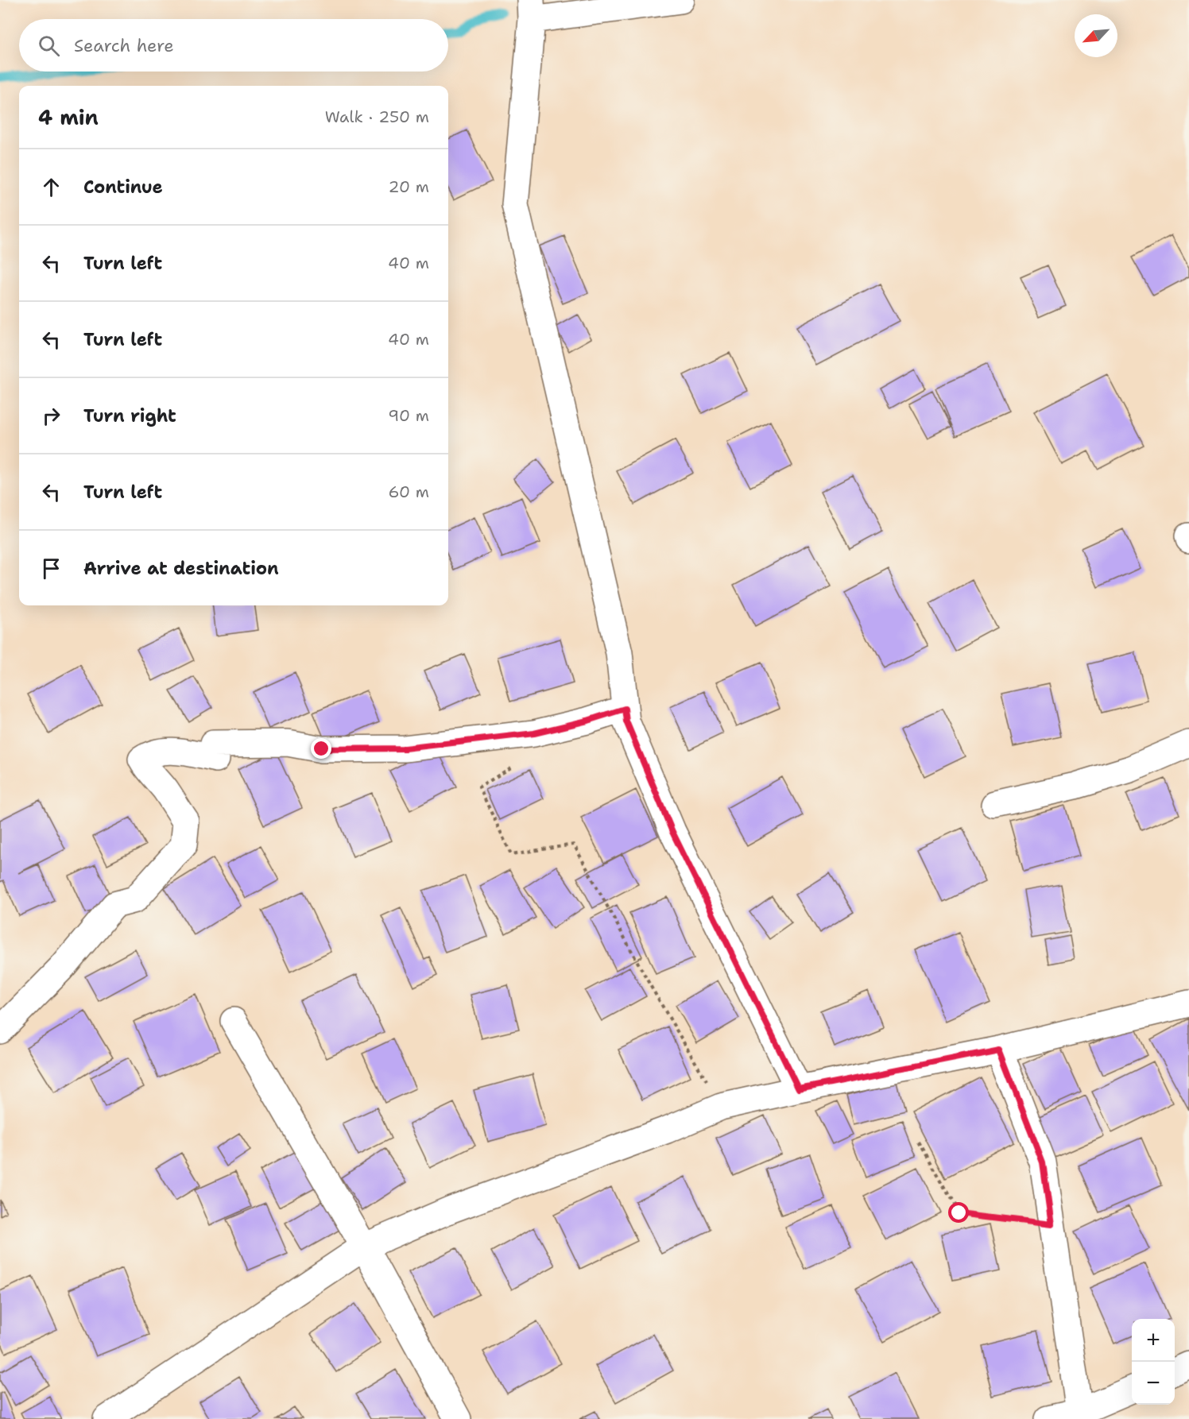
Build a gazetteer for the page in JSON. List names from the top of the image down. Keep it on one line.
{"north":"bottom left","page":{"search":"Search here","heading":["4 min","Walk · 250 m"],"list":[["Continue","20 m"],["Turn left","40 m"],["Turn left","40 m"],["Turn right","90 m"],["Turn left","60 m"],"Arrive at destination"],"map_buttons":["+","−"]}}
